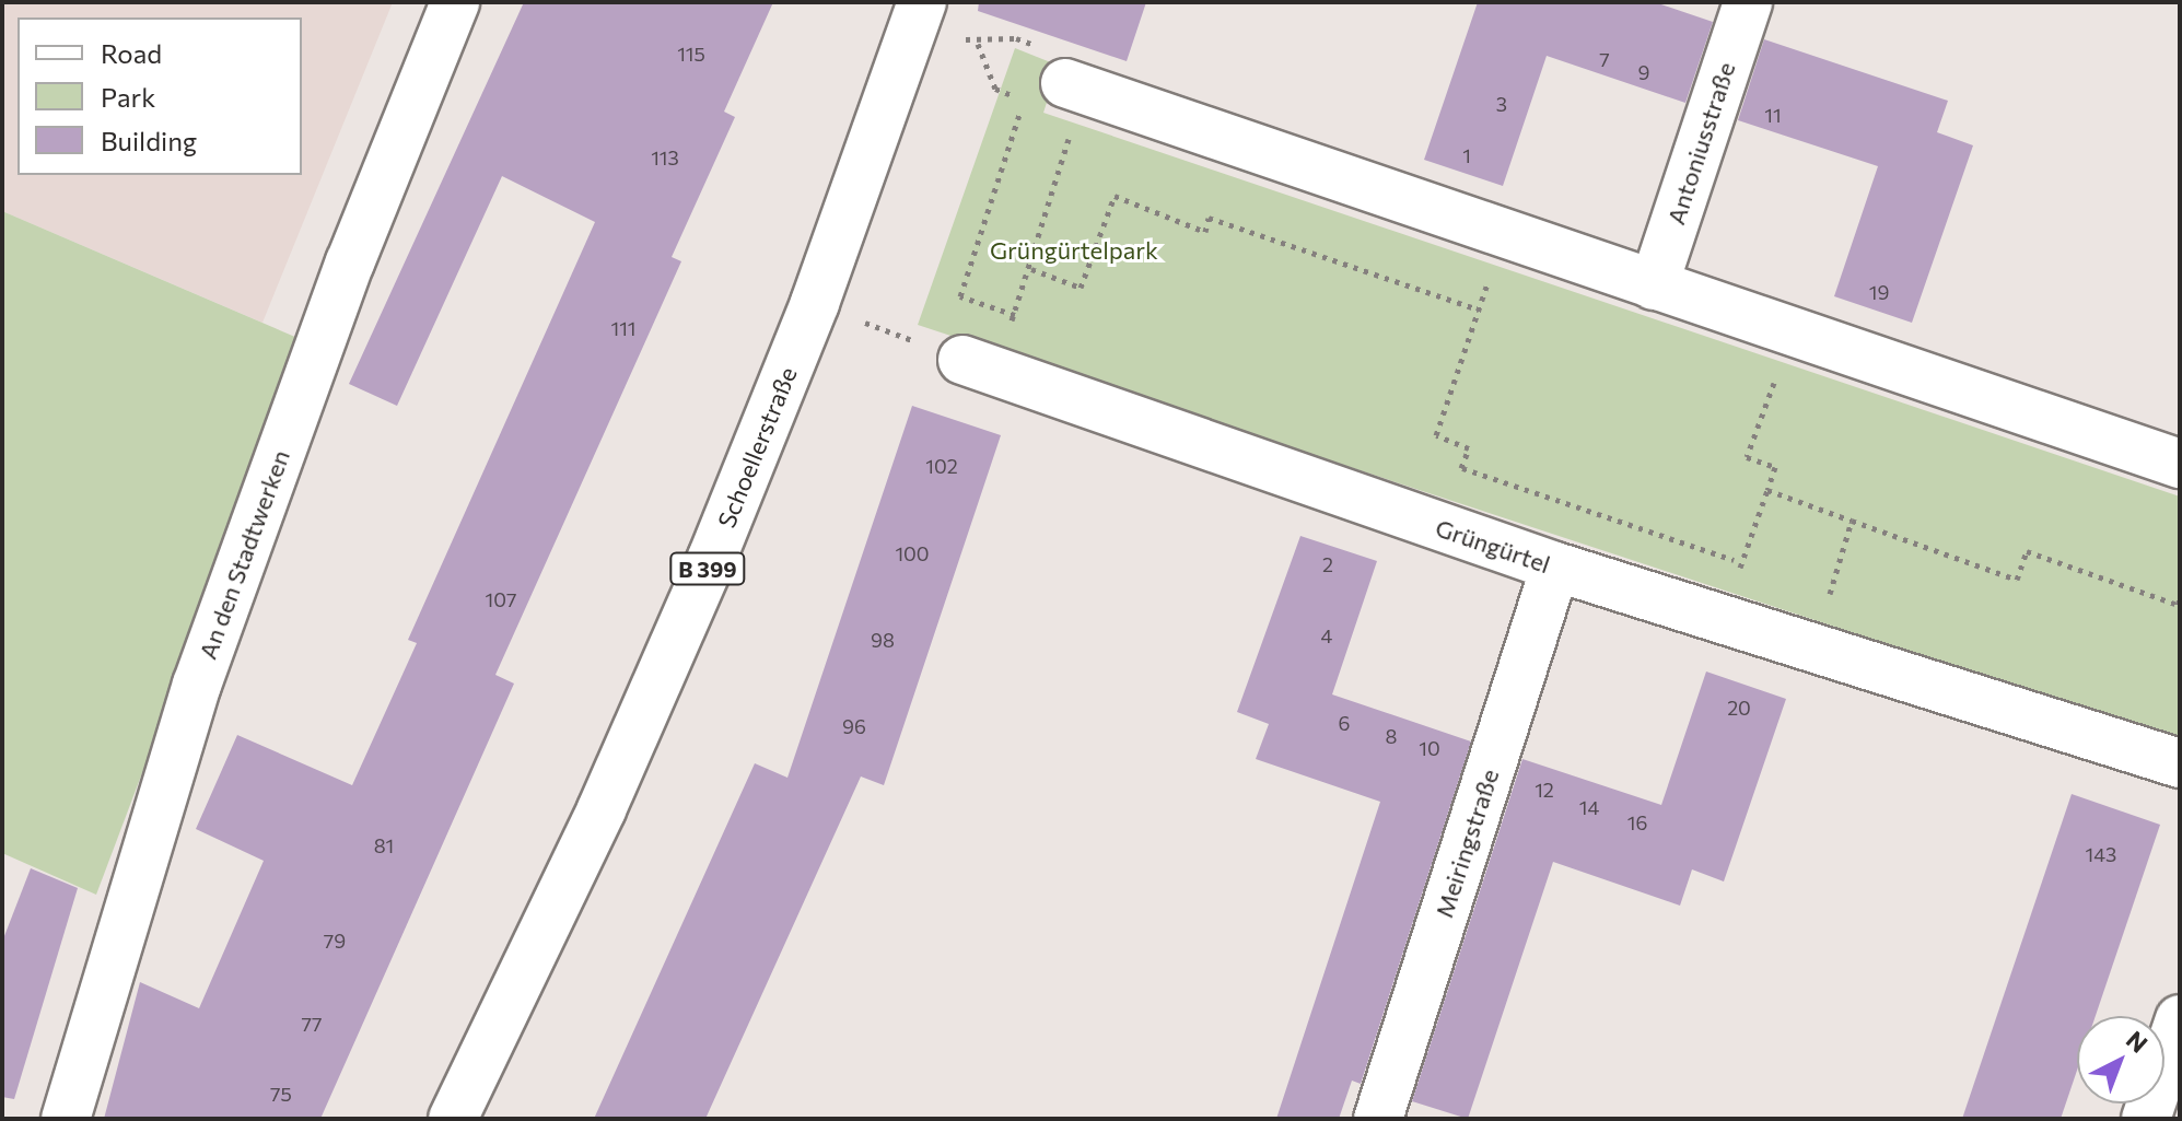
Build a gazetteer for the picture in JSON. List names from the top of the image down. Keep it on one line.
{"streets":{"street":["Antoniusstraße","Schoellerstraße","Grüngürtel","An den Stadtwerken","B 399","Meiringstraße"]},"crossings":[["Grüngürtel","Meiringstraße"]],"parks":["Grüngürtelpark"],"house_numbers":["115","7","9","3","11","1","113","19","111","102","100","2","107","4","98","20","6","96","8","10","12","14","16","81","143","79","77","75"],"legend":["Road","Park","Building"],"north":"top right"}
